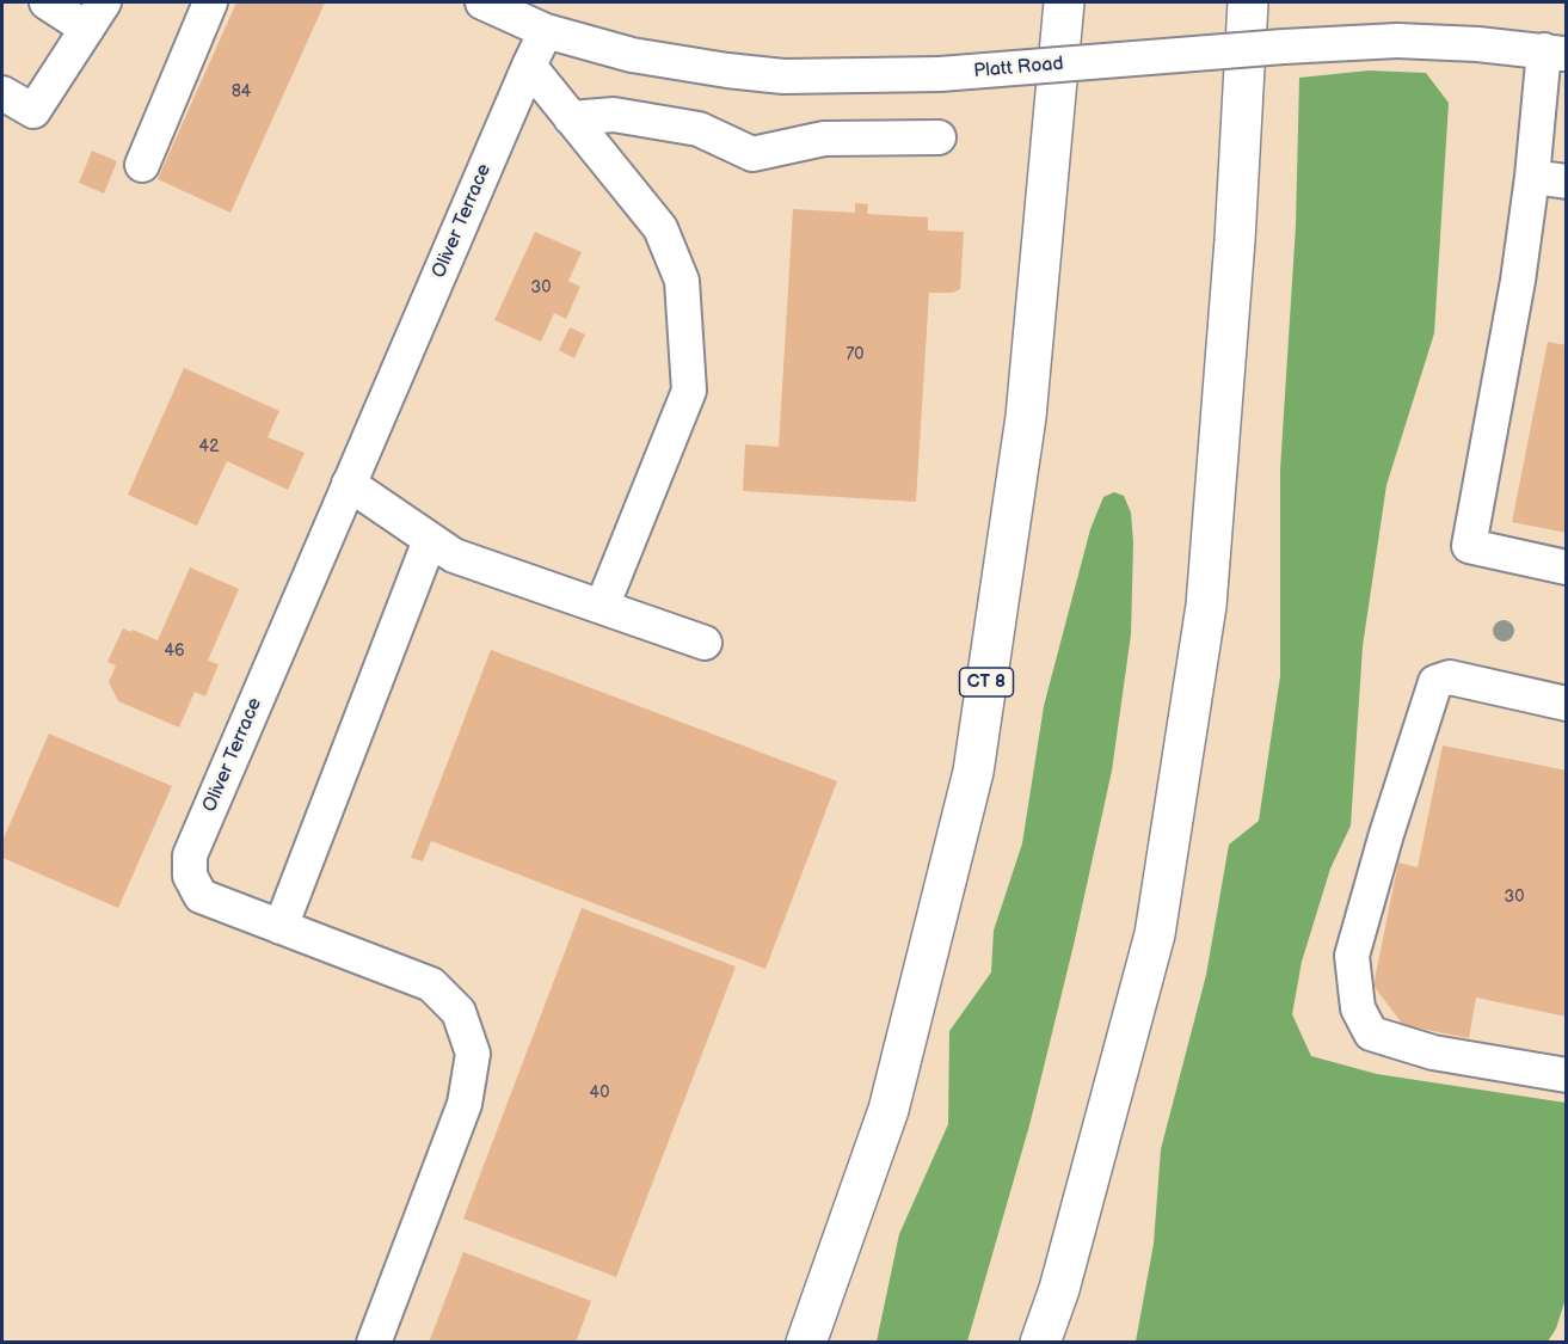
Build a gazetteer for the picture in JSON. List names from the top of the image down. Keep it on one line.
{"streets":{"highway":["CT 8"],"street":["Platt Road","Oliver Terrace"]},"crossings":[["Platt Road","Oliver Terrace"]],"house_numbers":["84","30","70","42","46","30","40"]}
